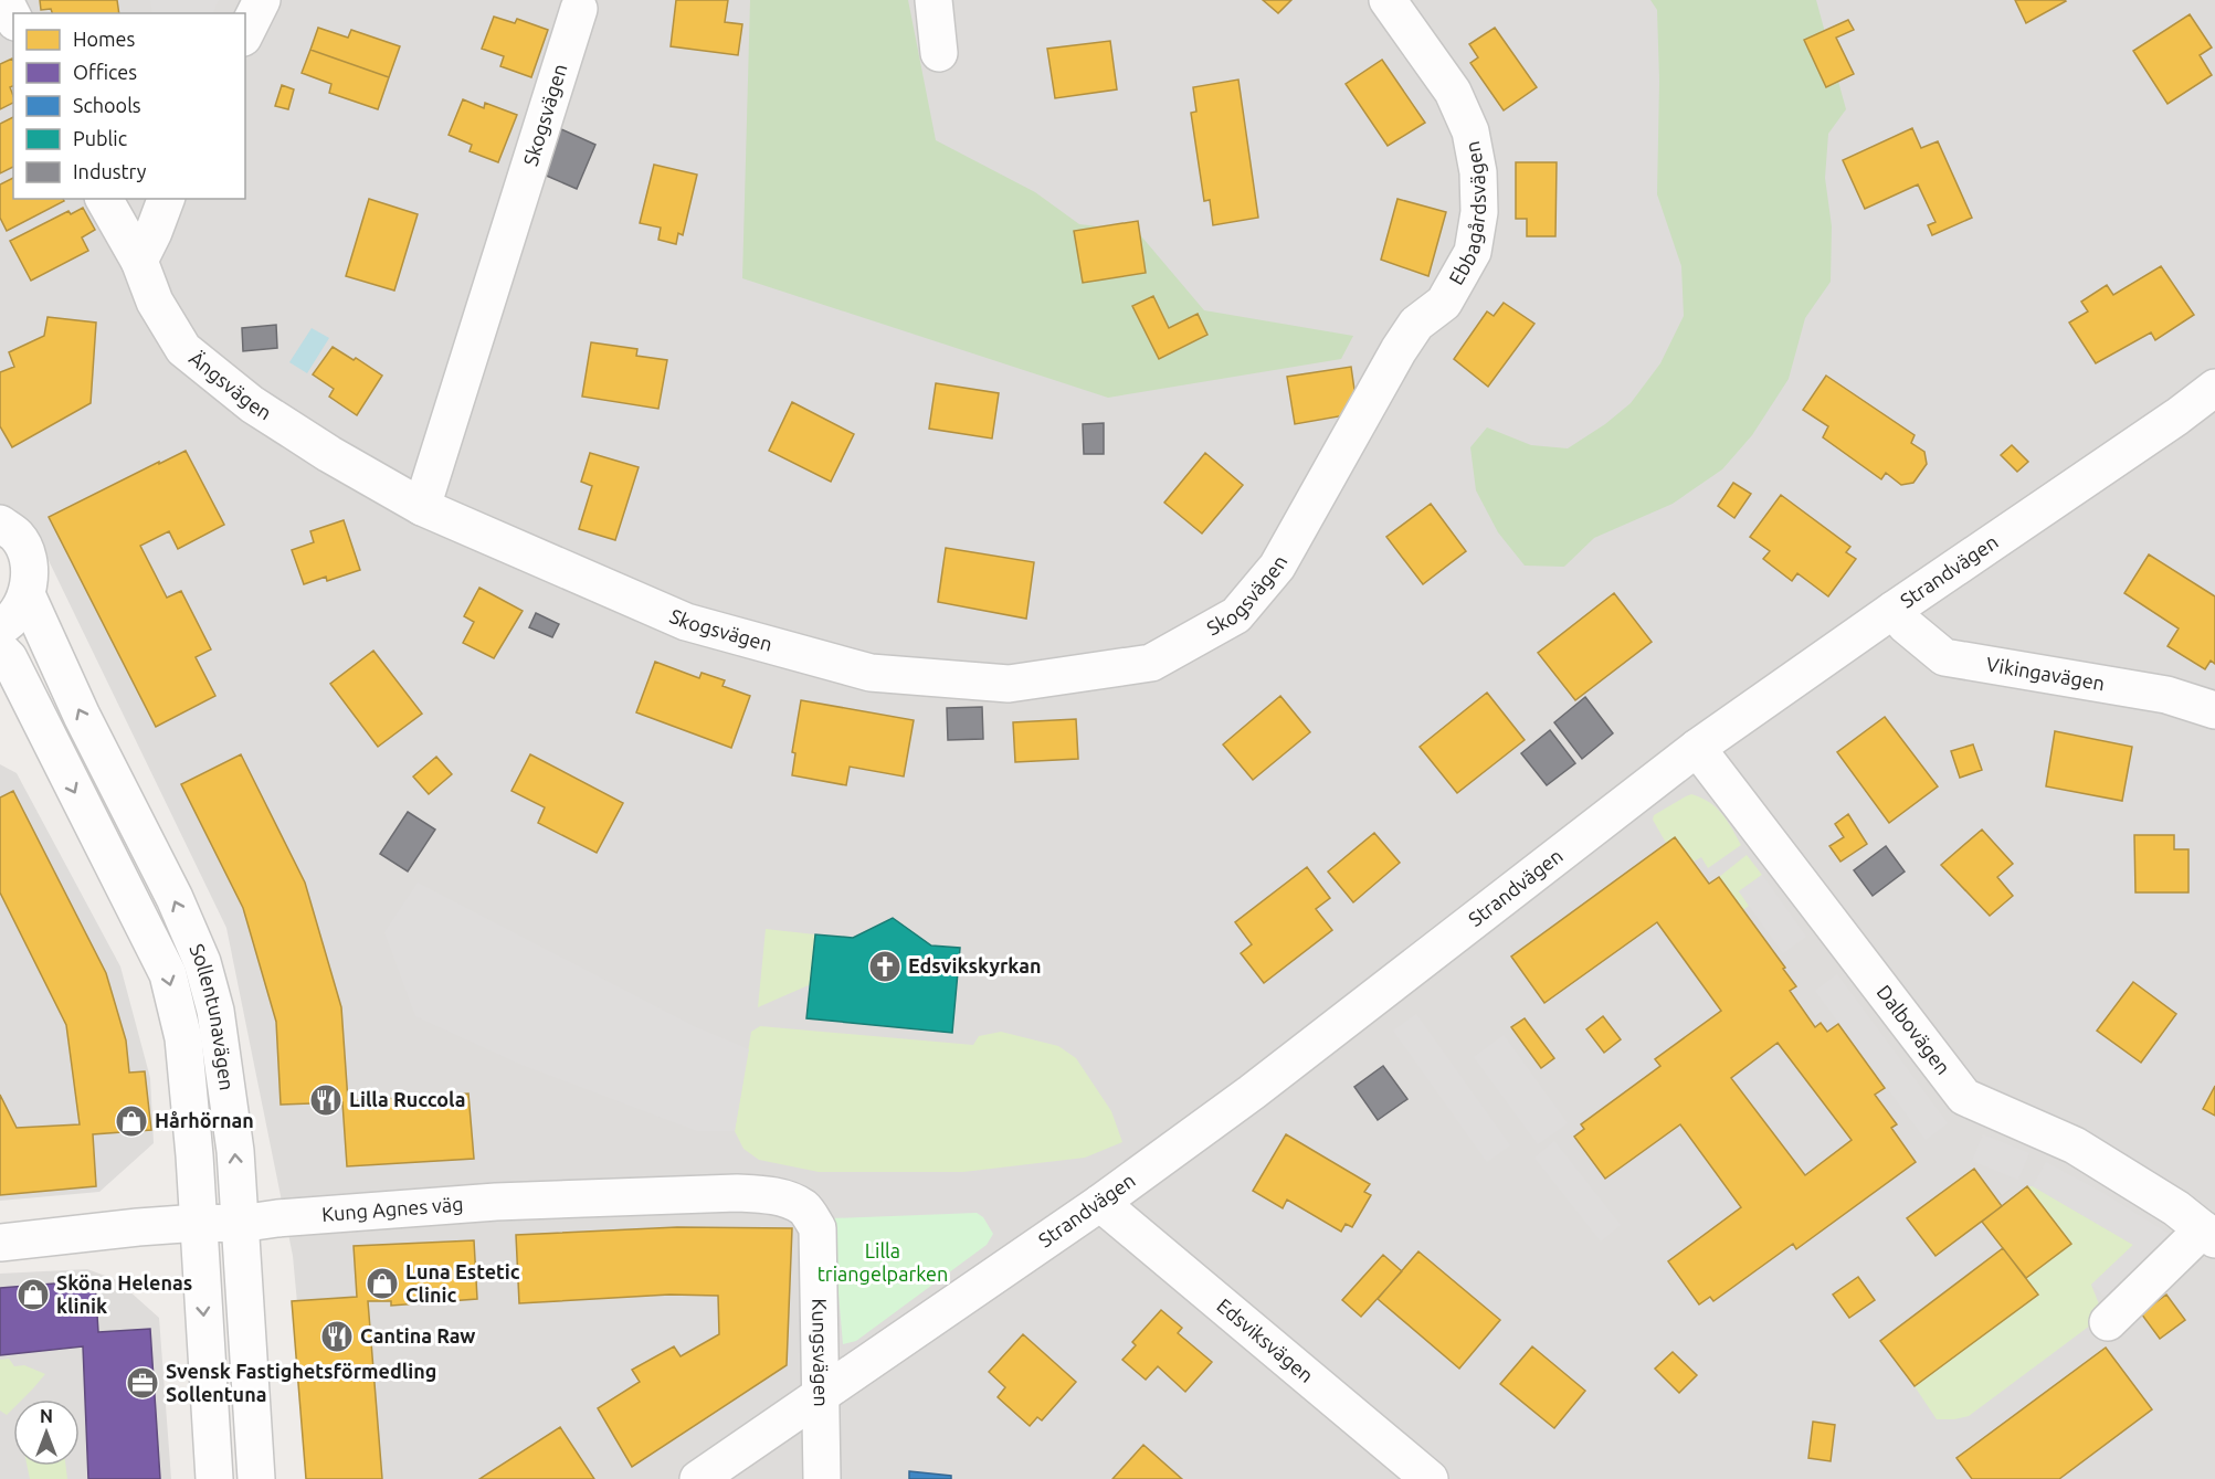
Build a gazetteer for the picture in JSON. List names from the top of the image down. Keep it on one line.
{"streets":{"street":["Skogsvägen","Ebbagårdsvägen","Ängsvägen","Strandvägen","Vikingavägen","Sollentunavägen","Dalbovägen","Kung Agnes väg","Edsviksvägen","Kungsvägen"]},"crossings":[["Skogsvägen","Ebbagårdsvägen"],["Skogsvägen","Ängsvägen"],["Strandvägen","Vikingavägen"],["Strandvägen","Dalbovägen"],["Strandvägen","Edsviksvägen"],["Strandvägen","Kungsvägen"],["Sollentunavägen","Kung Agnes väg"],["Kung Agnes väg","Kungsvägen"]],"parks":["Lilla triangelparken"],"places":{"church":["Edsvikskyrkan"],"restaurant":["Lilla Ruccola","Cantina Raw"],"shop":["Hårhörnan","Luna Estetic Clinic","Sköna Helenas klinik"],"office":["Svensk Fastighetsförmedling Sollentuna"]},"legend":["Homes","Offices","Schools","Public","Industry"],"north":"top"}
